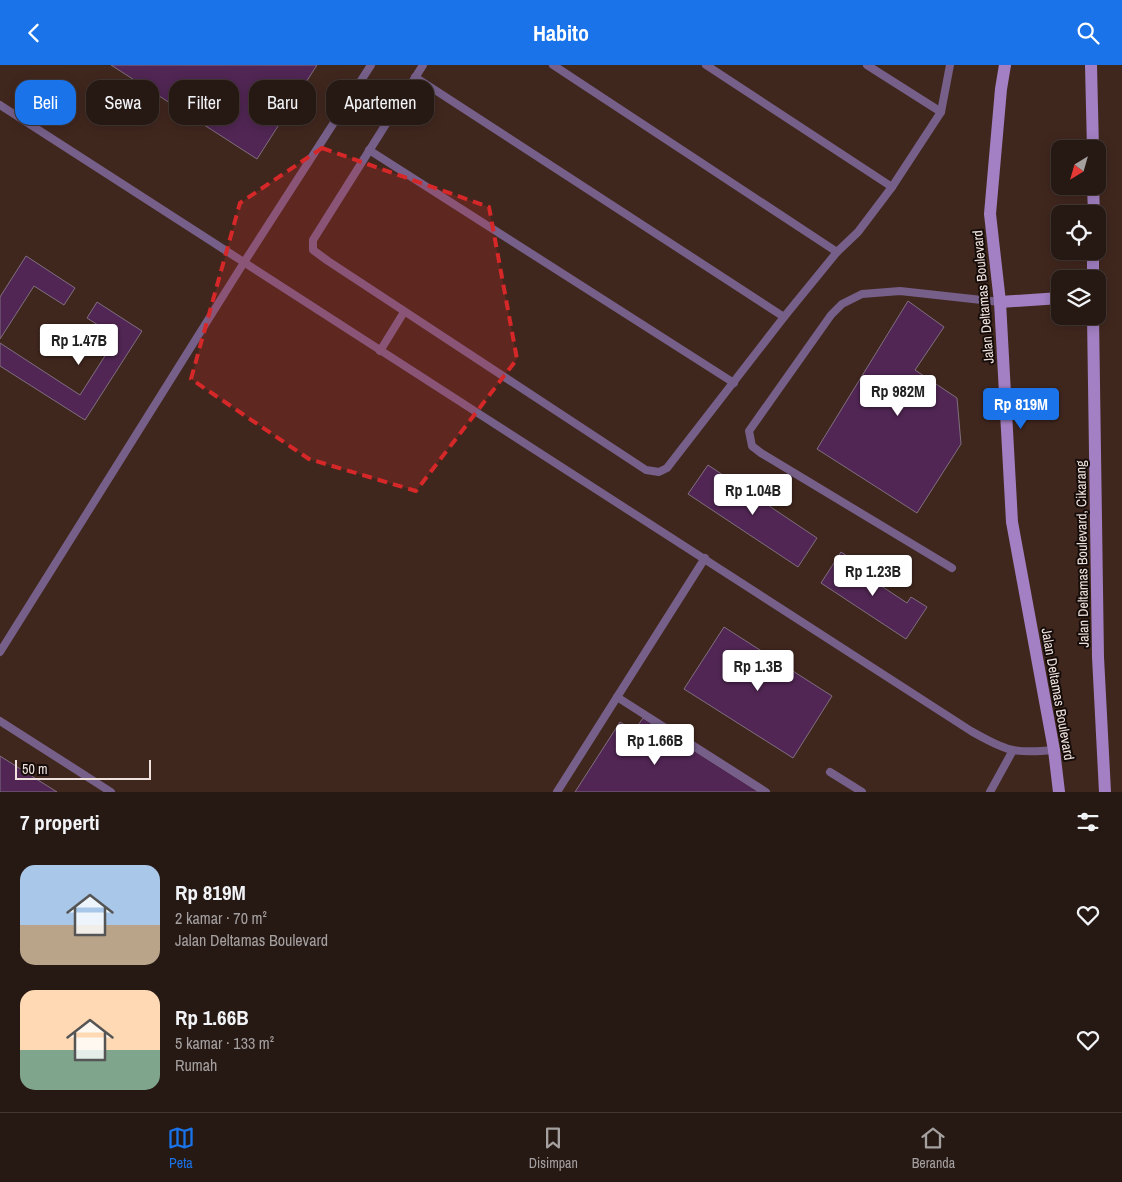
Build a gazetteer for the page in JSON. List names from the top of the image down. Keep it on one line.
{"streets":{"street":["Jalan Deltamas Boulevard","Jalan Deltamas Boulevard, Cikarang"]},"scale_bar":"50 m","north":"bottom left","page":{"header":"Habito","chip":["Beli","Sewa","Filter","Baru","Apartemen"],"price":["Rp 1.47B","Rp 982M","Rp 819M","Rp 1.04B","Rp 1.23B","Rp 1.3B","Rp 1.66B"],"scale":"50 m","heading":"7 properti","list":[{"name":"Rp 819M","note":"2 kamar · 70 m² · Jalan Deltamas Boulevard"},{"name":"Rp 1.66B","note":"5 kamar · 133 m² · Rumah"}],"tabs":["Peta","Disimpan","Beranda"]}}
